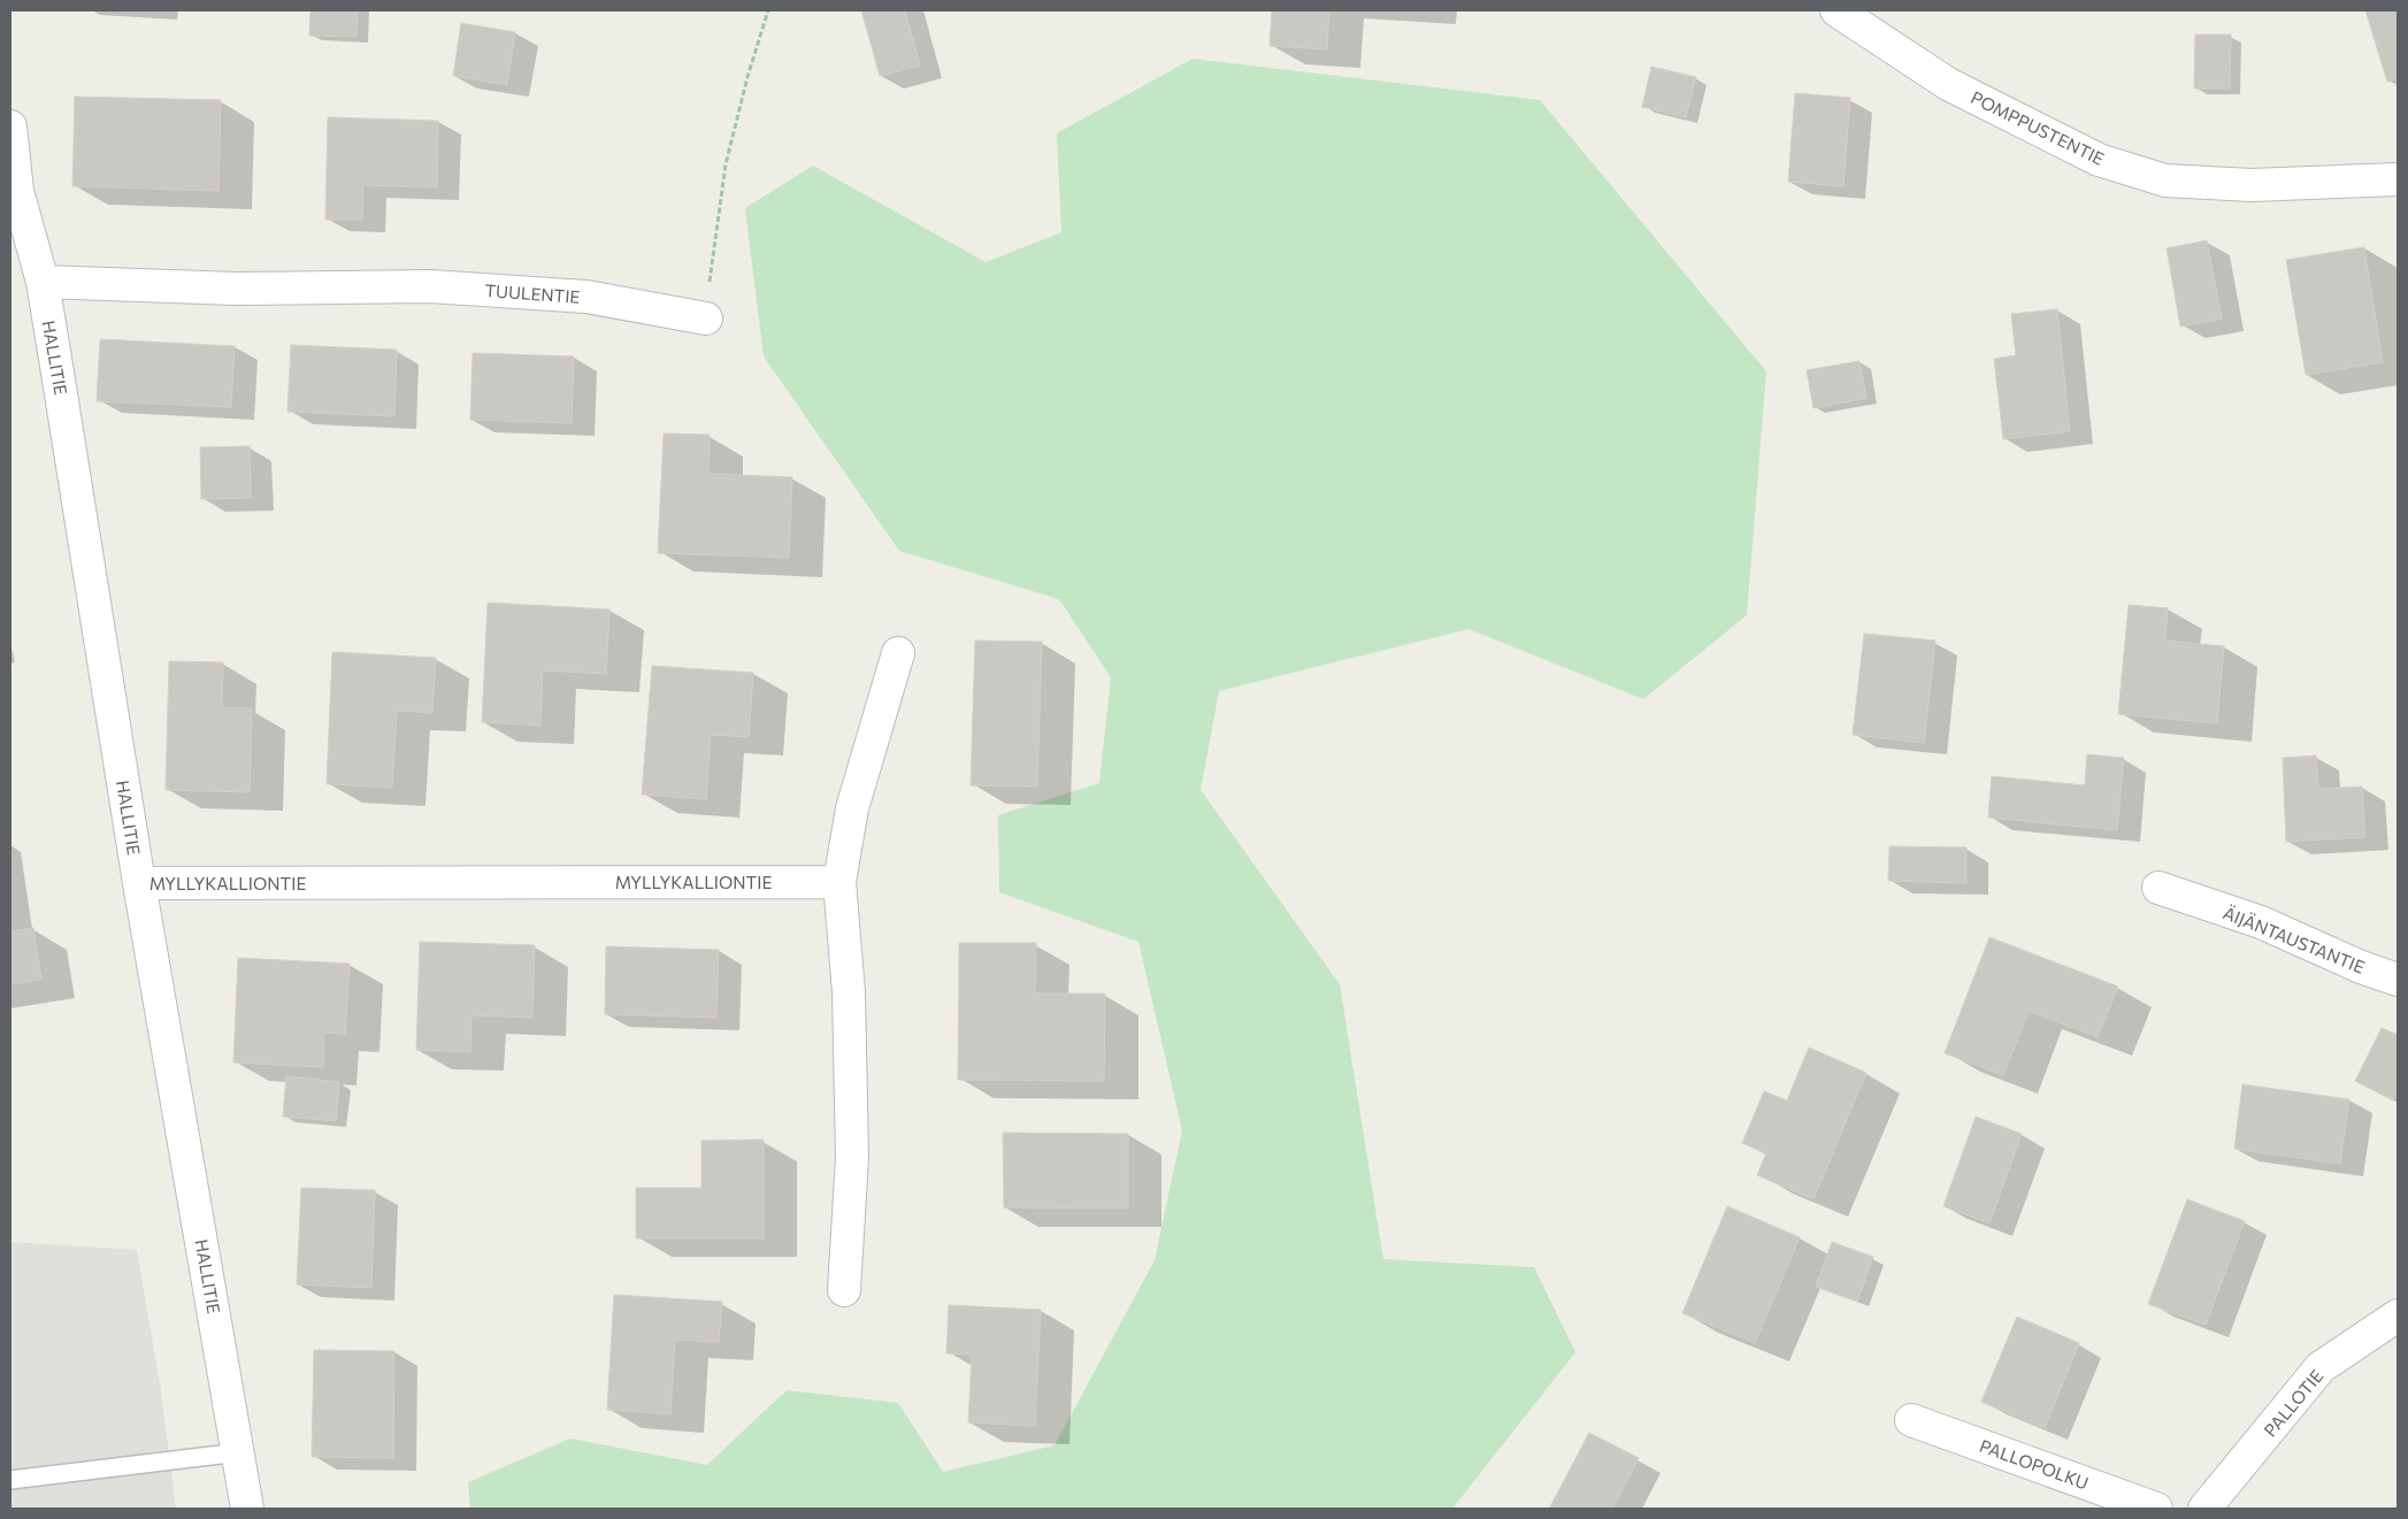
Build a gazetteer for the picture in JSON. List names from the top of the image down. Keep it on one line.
{"streets":{"street":["POMPPUSTENTIE","TUULENTIE","HALLITIE","MYLLYKALLIONTIE","ÄIJÄNTAUSTANTIE","PALLOTIE","PALLOPOLKU"]},"crossings":[["TUULENTIE","HALLITIE"],["HALLITIE","MYLLYKALLIONTIE"]]}
